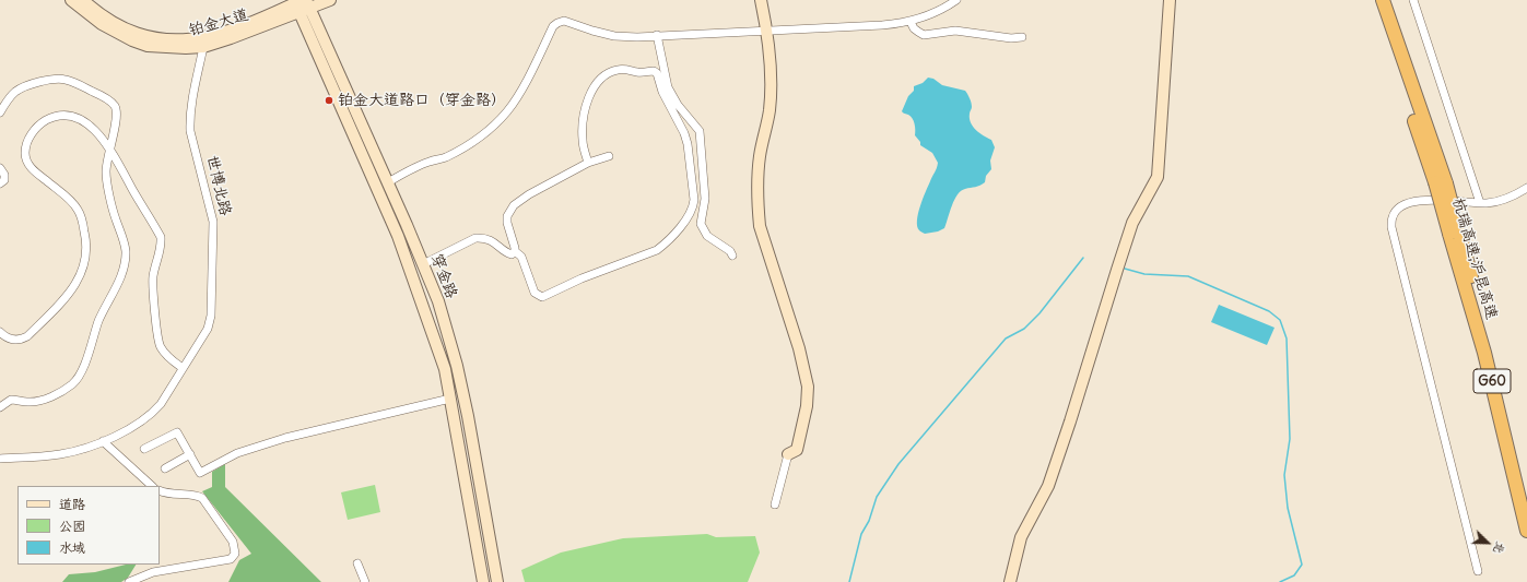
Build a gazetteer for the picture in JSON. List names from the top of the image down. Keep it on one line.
{"streets":{"highway":["杭瑞高速;沪昆高速","G60"],"main road":["铂金大道","穿金路"],"street":["世博北路"]},"crossings":[["铂金大道","世博北路"],["铂金大道","穿金路"]],"places":["铂金大道路口（穿金路）"],"legend":["道路","公园","水域"],"north":"bottom right"}
